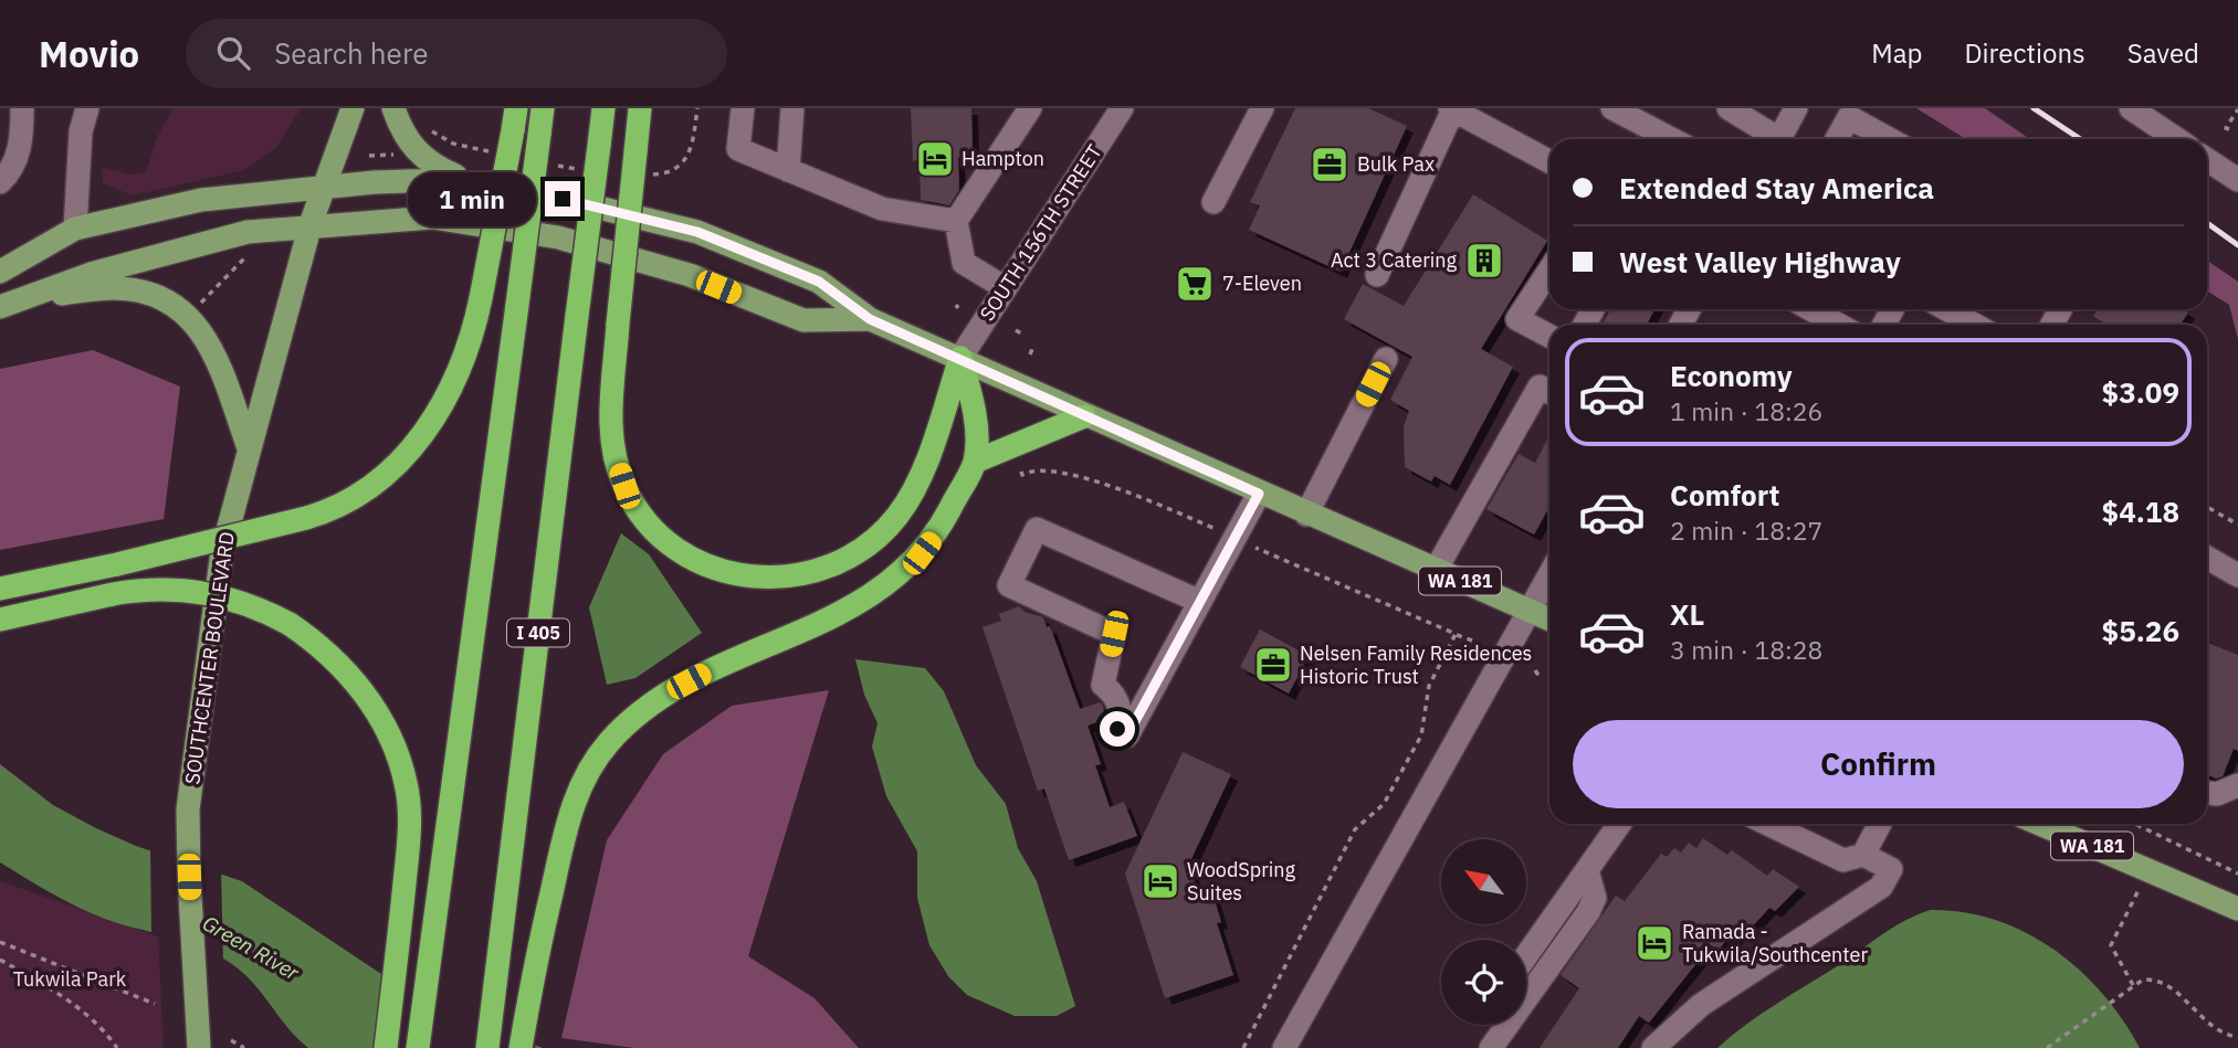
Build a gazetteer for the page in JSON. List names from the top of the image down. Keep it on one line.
{"streets":{"highway":["I 405"],"main road":["WA 181","SOUTHCENTER BOULEVARD"],"street":["SOUTH 156TH STREET"]},"crossings":[["SOUTH 156TH STREET","WA 181"],["WA 181","SOUTHCENTER BOULEVARD"]],"water":["Green River"],"parks":["Tukwila Park"],"places":{"hotel":["Hampton","WoodSpring Suites","Ramada - Tukwila/Southcenter"],"office":["Bulk Pax","Nelsen Family Residences Historic Trust"],"building":["Act 3 Catering"],"supermarket":["7-Eleven"]},"north":"top left","page":{"header":"Movio","search":"Search here","nav":["Map","Directions","Saved"],"banner":["Extended Stay America","West Valley Highway"],"bubble":"1 min","list":[{"name":"Economy","note":"1 min · 18:26","value":"$3.09"},{"name":"Comfort","note":"2 min · 18:27","value":"$4.18"},{"name":"XL","note":"3 min · 18:28","value":"$5.26"}],"buttons":"Confirm"}}
